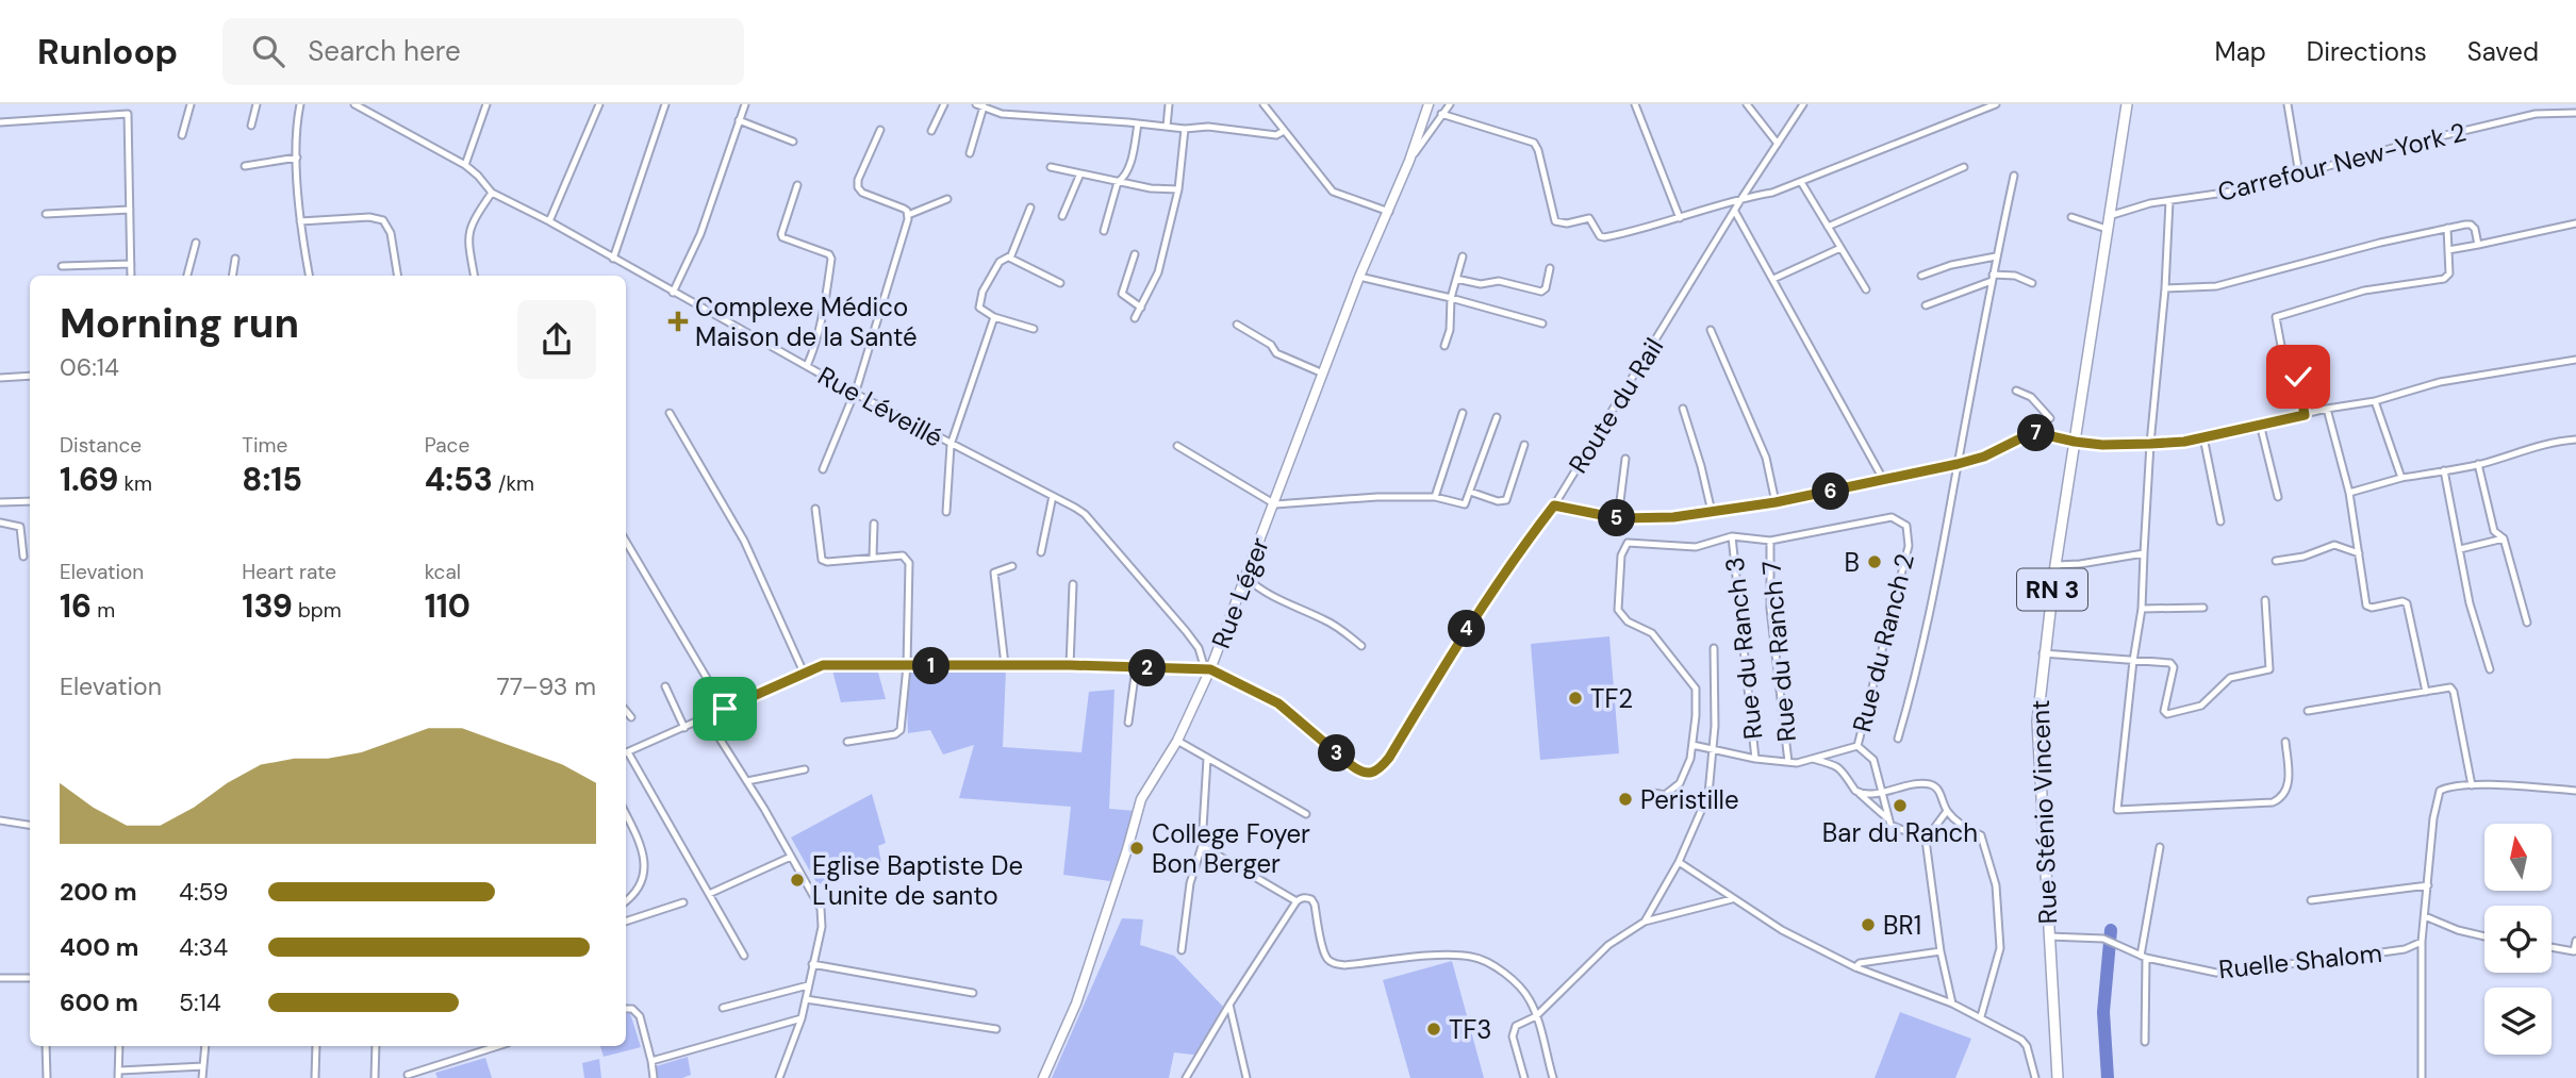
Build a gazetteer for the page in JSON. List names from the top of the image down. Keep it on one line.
{"streets":{"main road":["RN 3","Rue Sténio Vincent"],"street":["Carrefour New-York 2","Route du Rail","Rue Léveillé","Rue Léger","Rue du Ranch 2","Rue du Ranch 3","Rue du Ranch 7","Ruelle Shalom"]},"crossings":[["Carrefour New-York 2","Rue Sténio Vincent"],["Route du Rail","Rue Léveillé"],["Route du Rail","Rue Léger"],["Rue Léveillé","Rue Léger"],["Rue du Ranch 2","Rue du Ranch 3"],["Rue du Ranch 2","Rue du Ranch 7"],["Rue Sténio Vincent","Ruelle Shalom"]],"places":{"health":["Complexe Médico Maison de la Santé"],"other":["B","TF2","Peristille","Bar du Ranch","College Foyer Bon Berger","Eglise Baptiste De L'unite de santo","BR1","TF3"]},"north":"top","page":{"header":"Runloop","search":"Search here","nav":["Map","Directions","Saved"],"heading":["Morning run","06:14"],"stats":[["Distance","1.69 km"],["Time","8:15"],["Pace","4:53 /km"],["Elevation","16 m"],["Heart rate","139 bpm"],["kcal","110"]],"pins":["7","6","5","4","1","2","3"],"chart":["Elevation","77–93 m"],"list":[{"name":"200 m","note":"4:59"},{"name":"400 m","note":"4:34"},{"name":"600 m","note":"5:14"}]}}
